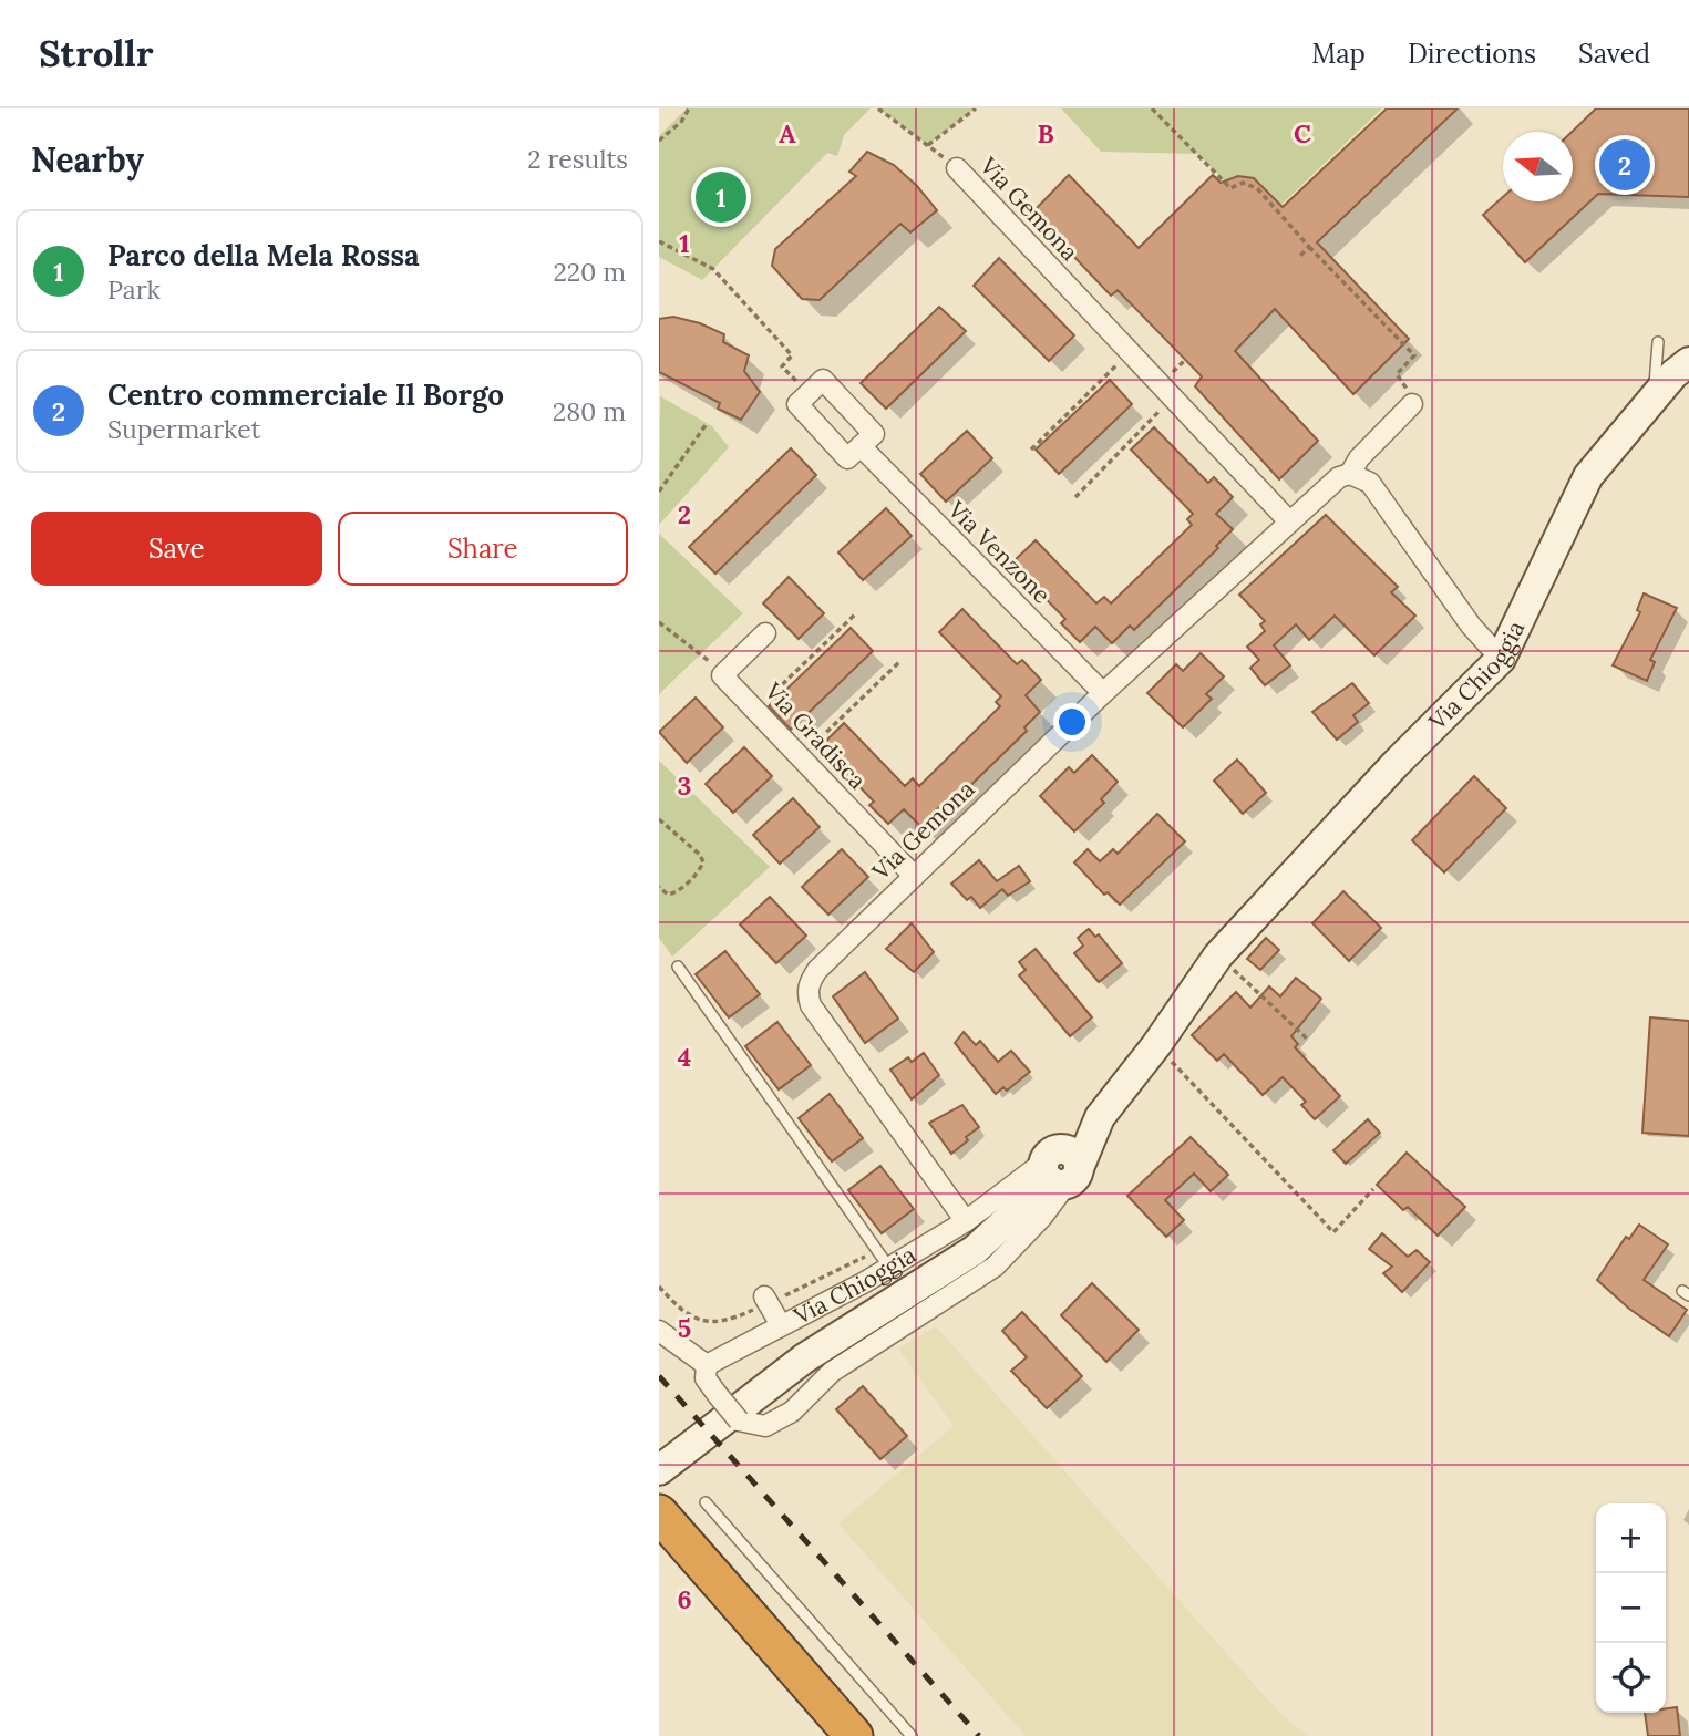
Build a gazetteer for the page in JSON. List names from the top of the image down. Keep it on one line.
{"streets":{"street":["Via Gemona","Via Venzone","Via Chioggia","Via Gradisca"]},"crossings":[["Via Gemona","Via Venzone"],["Via Gemona","Via Chioggia"],["Via Gemona","Via Gradisca"]],"north":"left","page":{"header":"Strollr","nav":["Map","Directions","Saved"],"heading":["Nearby","2 results"],"pins":["2","1"],"list":[{"mark":"1","name":"Parco della Mela Rossa","note":"Park","value":"220 m"},{"mark":"2","name":"Centro commerciale Il Borgo","note":"Supermarket","value":"280 m"}],"buttons":["Save","Share"],"map_buttons":["+","−"]},"grid":{"columns":["A","B","C"],"rows":["1","2","3","4","5","6"]}}
